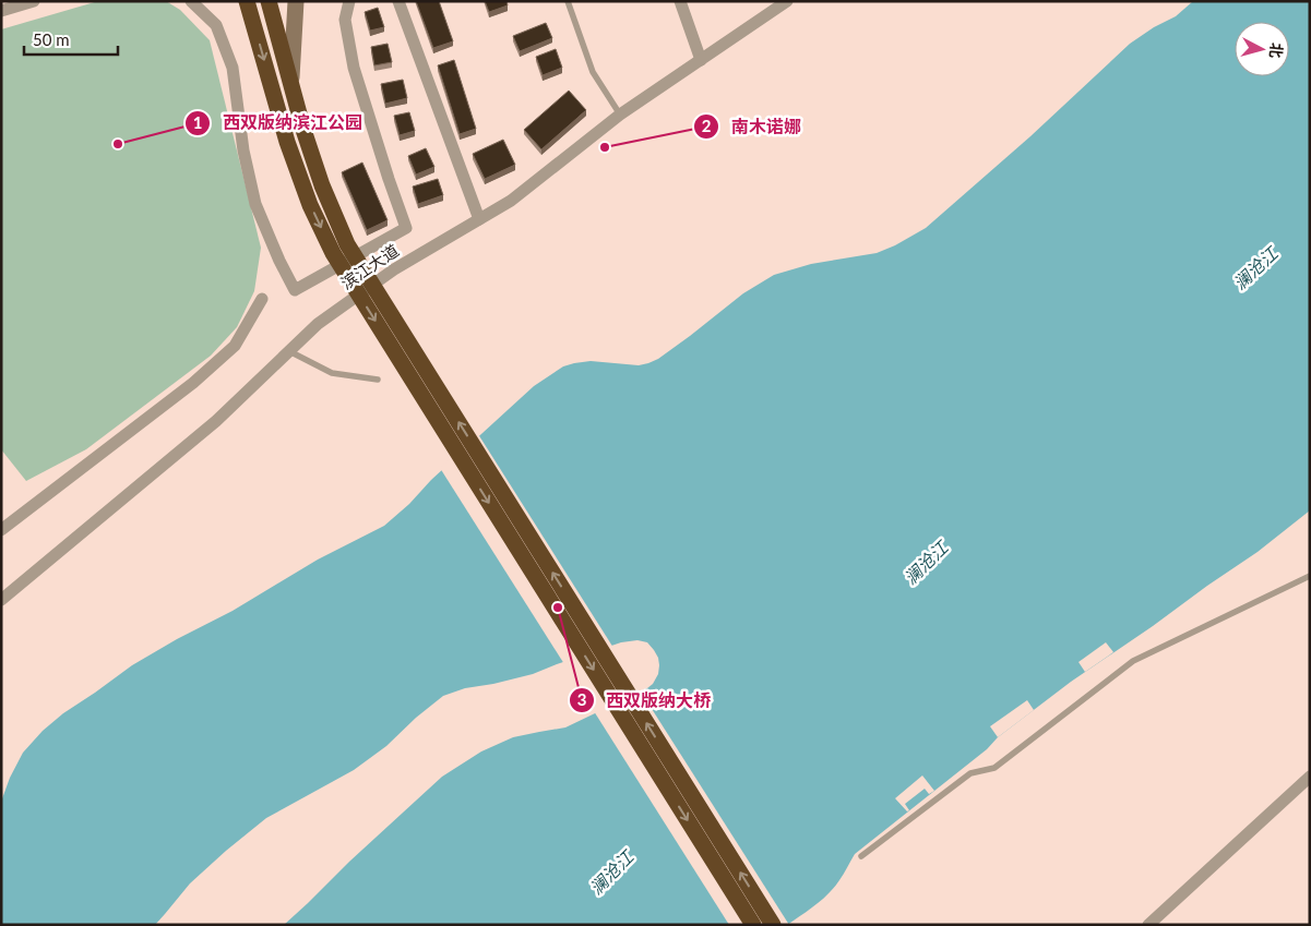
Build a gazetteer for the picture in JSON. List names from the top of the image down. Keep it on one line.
{"streets":{"street":["滨江大道"]},"water":["澜沧江"],"places":["西双版纳滨江公园","南木诺娜","西双版纳大桥"],"scale_bar":"50 m","north":"right"}
